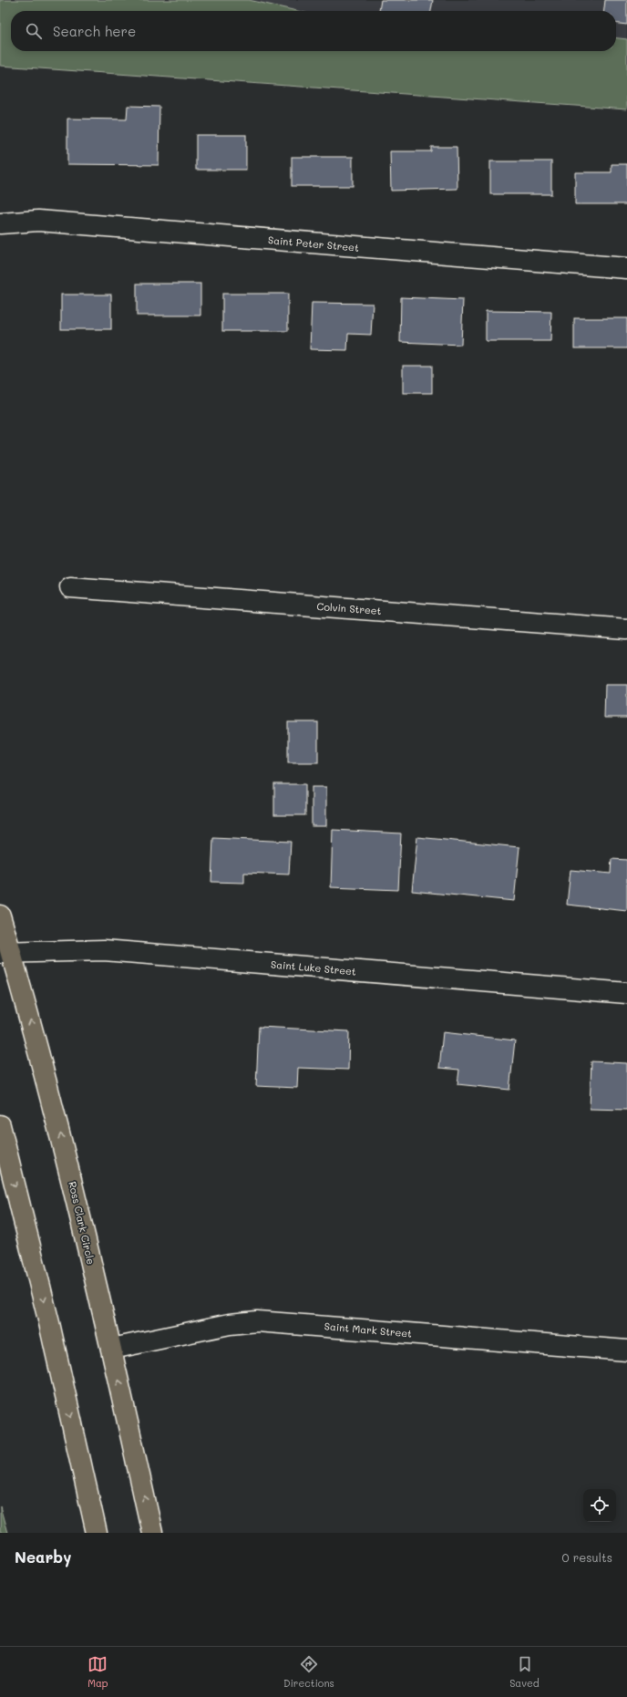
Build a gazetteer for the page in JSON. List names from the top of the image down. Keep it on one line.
{"streets":{"highway":["Ross Clark Circle"],"street":["Saint Peter Street","Colvin Street","Saint Luke Street","Saint Mark Street"]},"crossings":[["Saint Luke Street","Ross Clark Circle"],["Ross Clark Circle","Saint Mark Street"]],"page":{"search":"Search here","heading":["Nearby","0 results"],"nav":["Map","Directions","Saved"]}}
